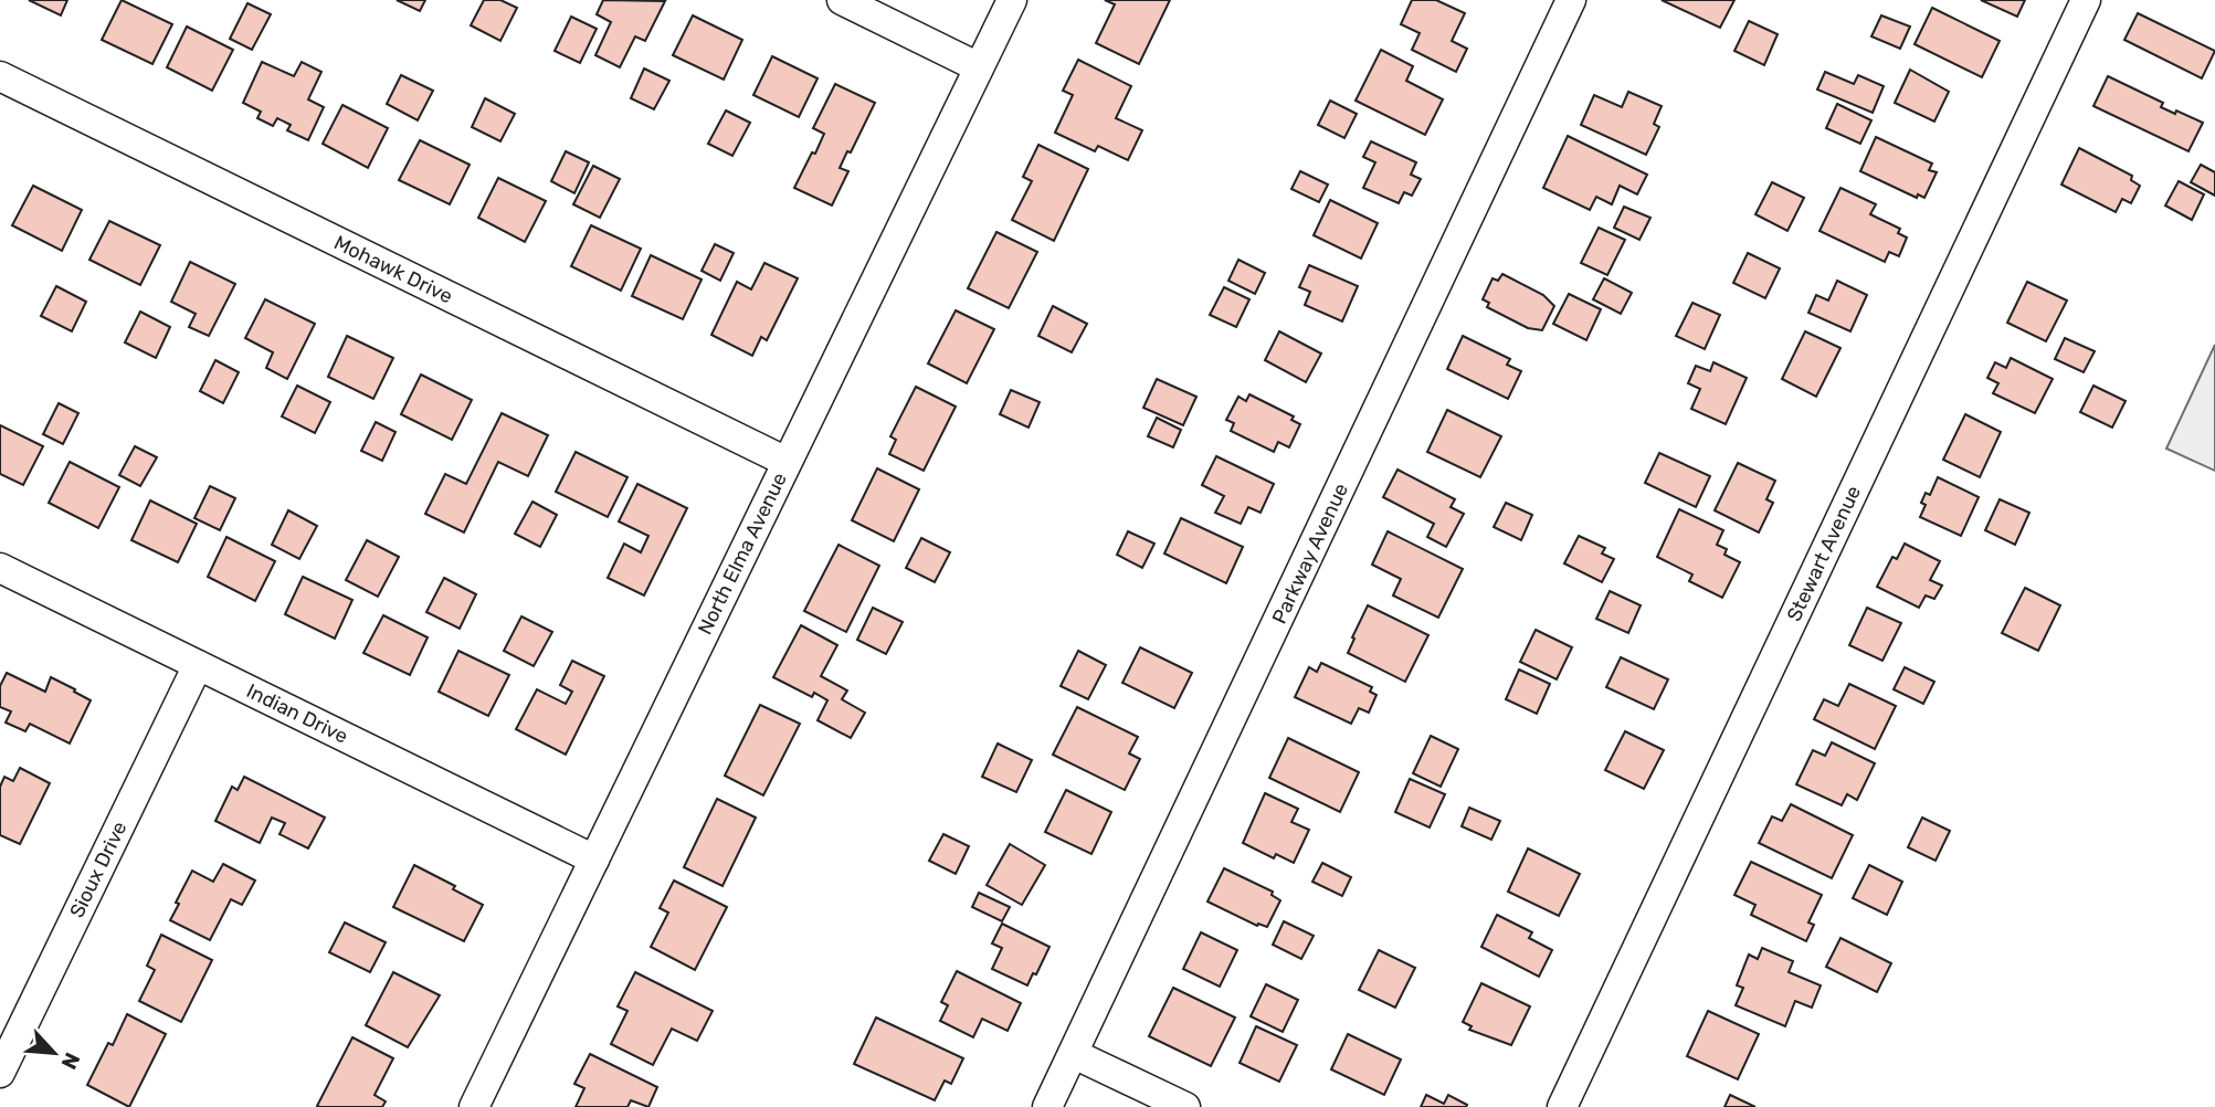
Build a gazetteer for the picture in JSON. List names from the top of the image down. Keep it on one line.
{"streets":{"street":["Mohawk Drive","North Elma Avenue","Parkway Avenue","Stewart Avenue","Indian Drive","Sioux Drive"]},"crossings":[["Mohawk Drive","North Elma Avenue"],["North Elma Avenue","Indian Drive"],["Indian Drive","Sioux Drive"]],"north":"bottom right"}
